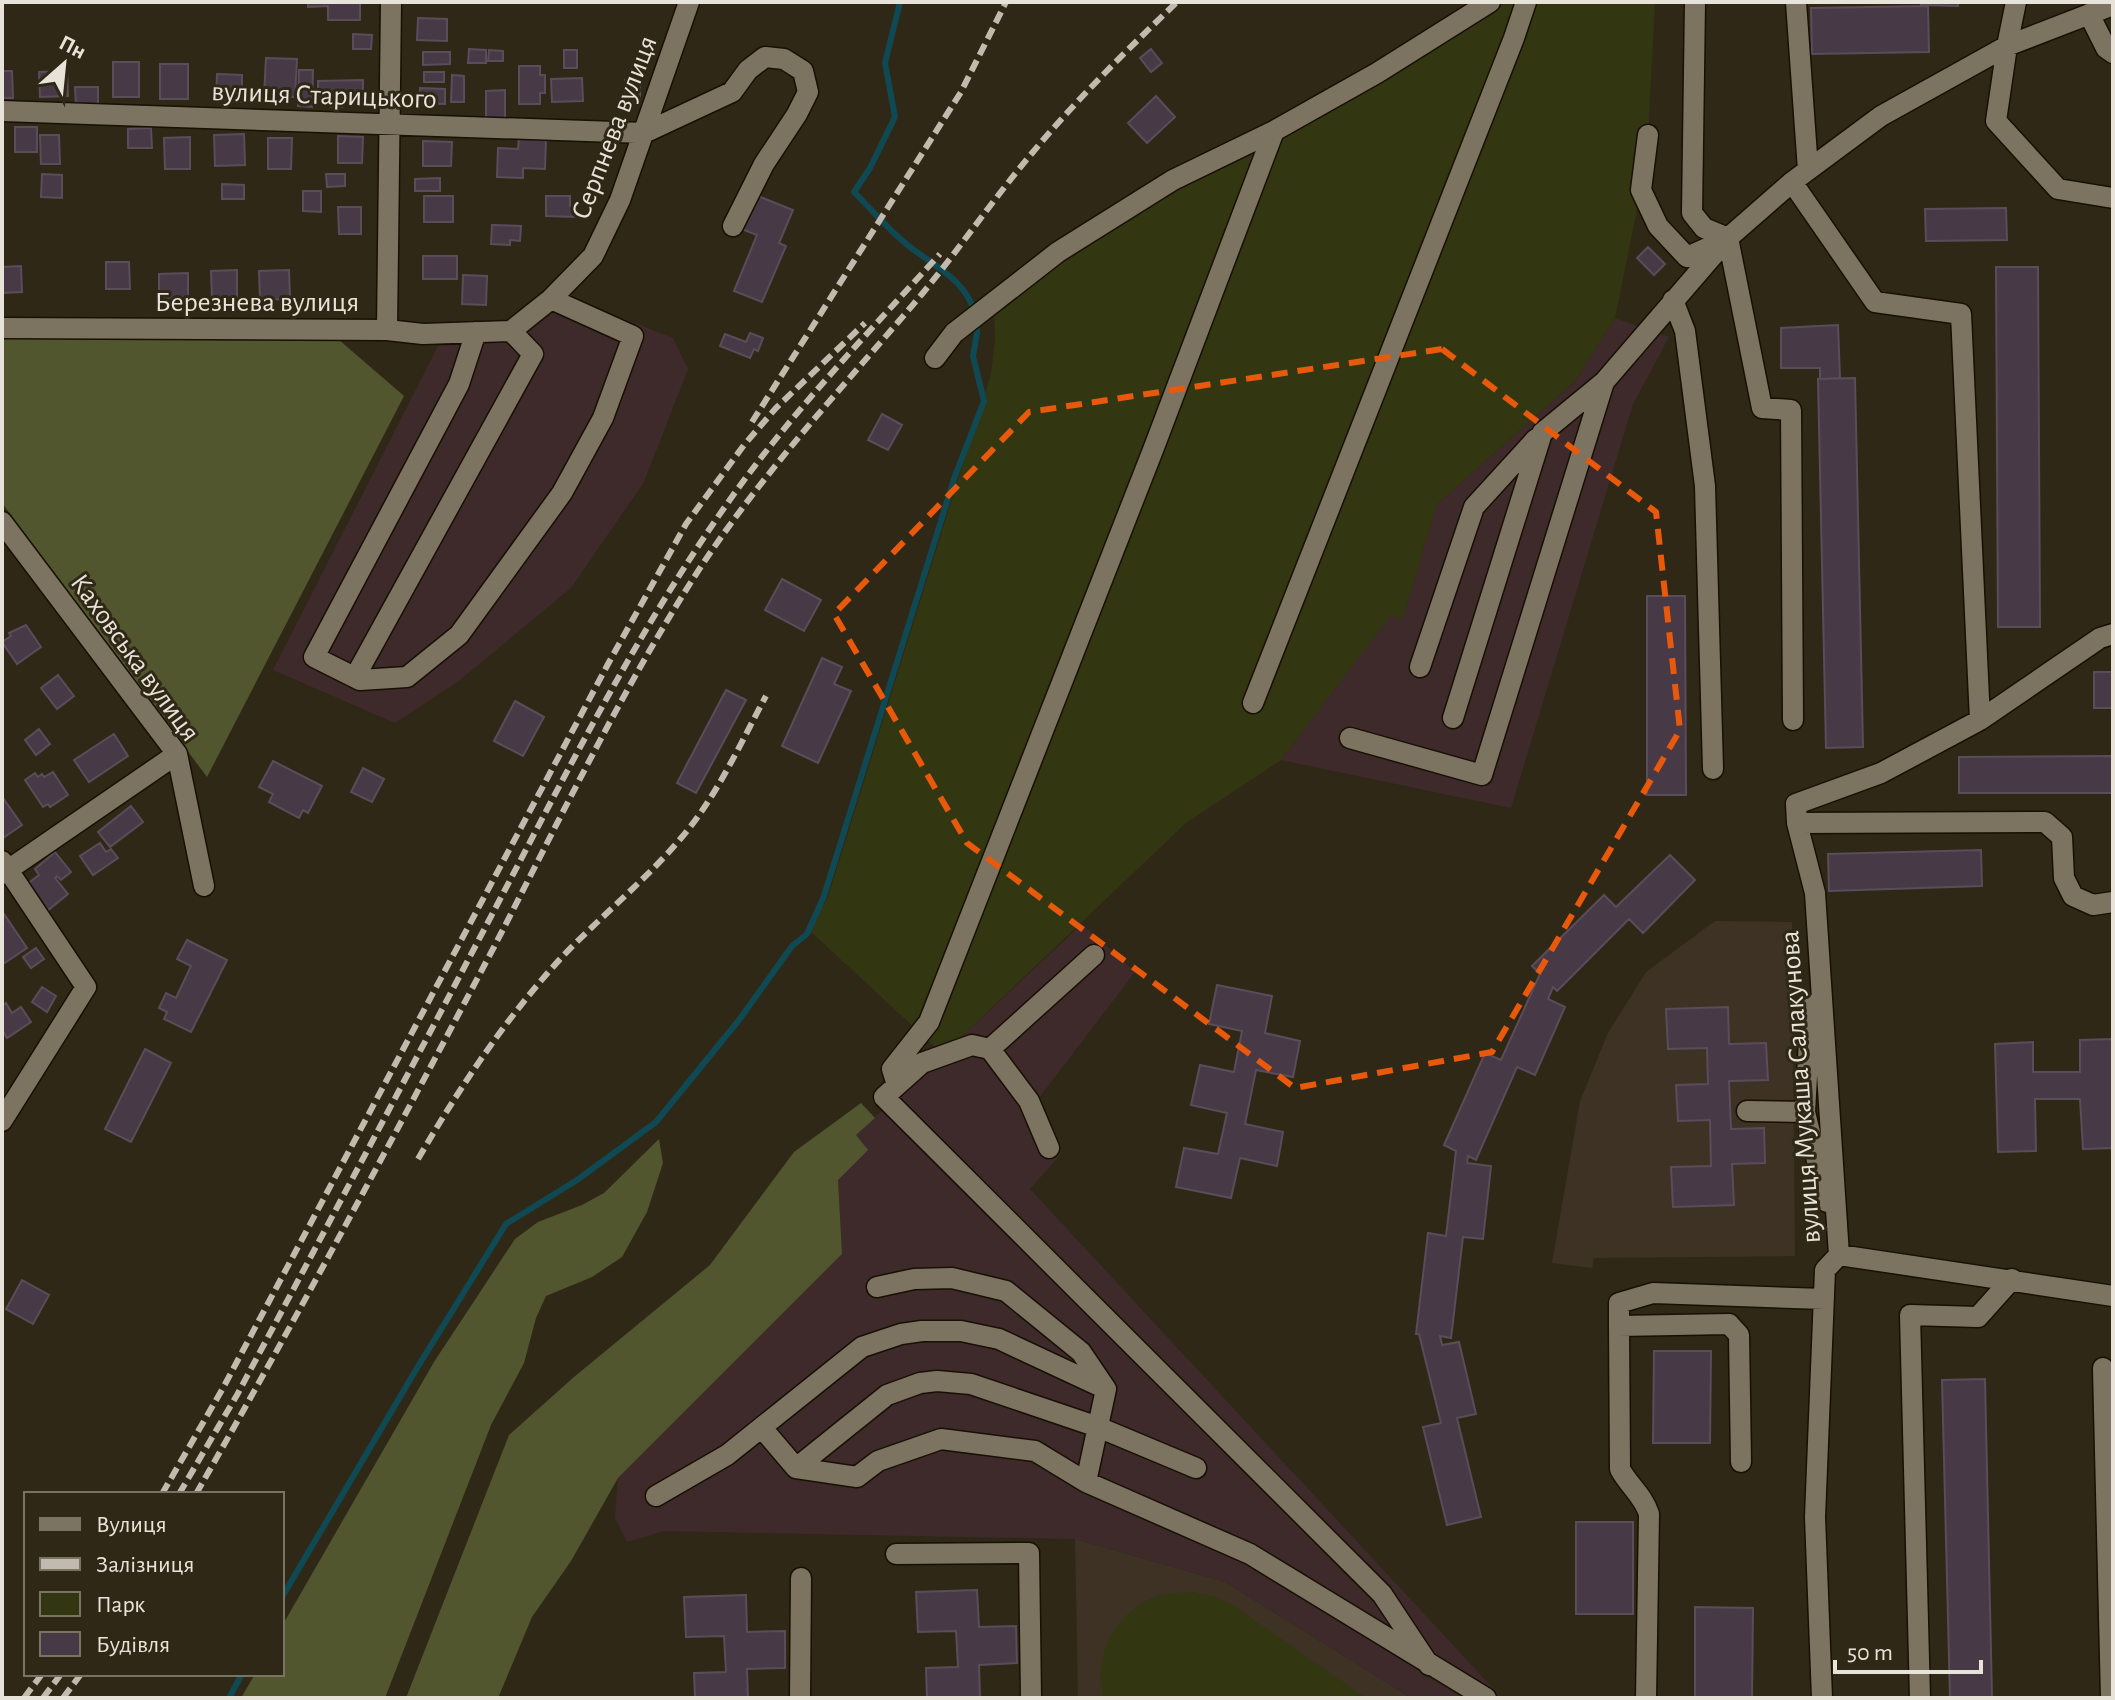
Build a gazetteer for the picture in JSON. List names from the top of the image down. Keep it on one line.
{"streets":{"street":["вулиця Старицького","Серпнева вулиця","Березнева вулиця","Каховська вулиця","вулиця Мукаша Салакунова"]},"crossings":[["вулиця Старицького","Серпнева вулиця"],["Серпнева вулиця","Березнева вулиця"]],"legend":["Вулиця","Залізниця","Парк","Будівля"],"scale_bar":"50 m","north":"top right"}
